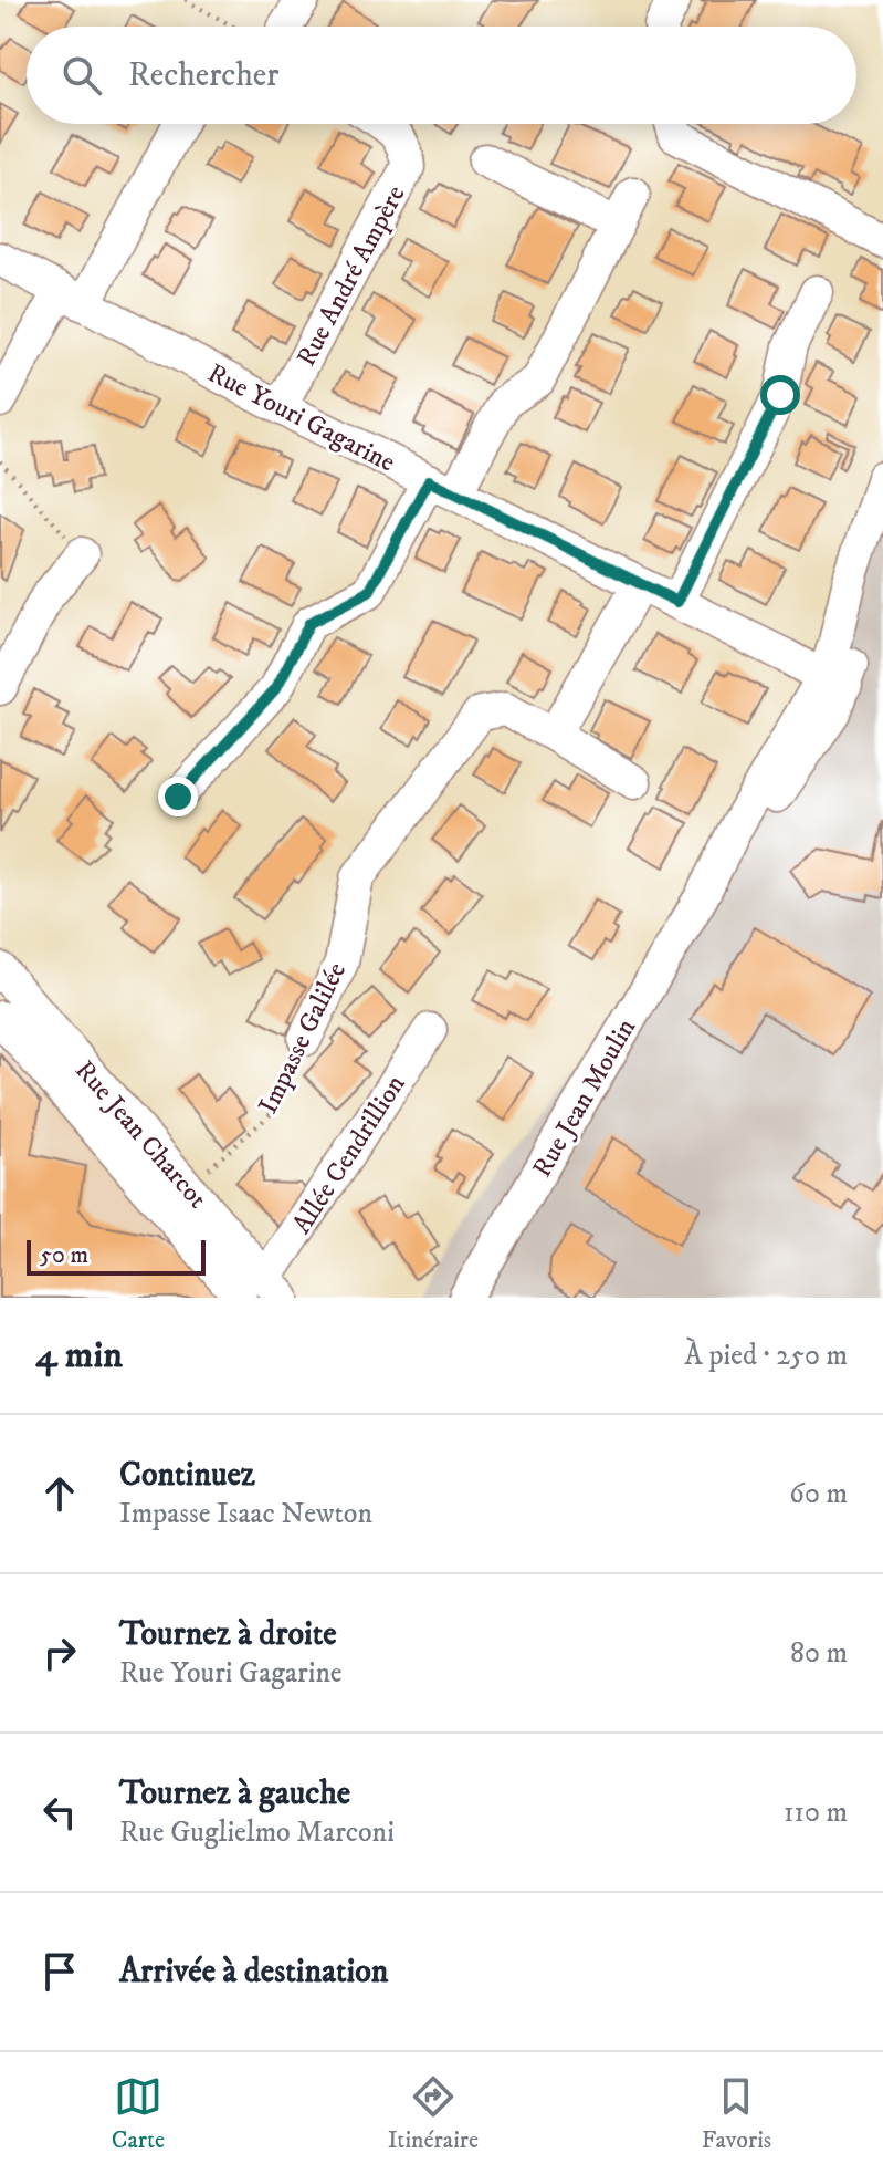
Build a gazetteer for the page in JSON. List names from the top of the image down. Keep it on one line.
{"streets":{"street":["Rue André Ampère","Rue Youri Gagarine","Impasse Galilée","Rue Jean Moulin","Rue Jean Charcot","Allée Cendrillion"]},"crossings":[["Rue André Ampère","Rue Youri Gagarine"],["Rue Youri Gagarine","Rue Jean Moulin"],["Impasse Galilée","Rue Jean Charcot"],["Rue Jean Charcot","Allée Cendrillion"]],"scale_bar":"50 m","page":{"search":"Rechercher","scale":"50 m","heading":["4 min","À pied · 250 m"],"list":[["Continuez","Impasse Isaac Newton","60 m"],["Tournez à droite","Rue Youri Gagarine","80 m"],["Tournez à gauche","Rue Guglielmo Marconi","110 m"],"Arrivée à destination"],"nav":["Carte","Itinéraire","Favoris"]}}
